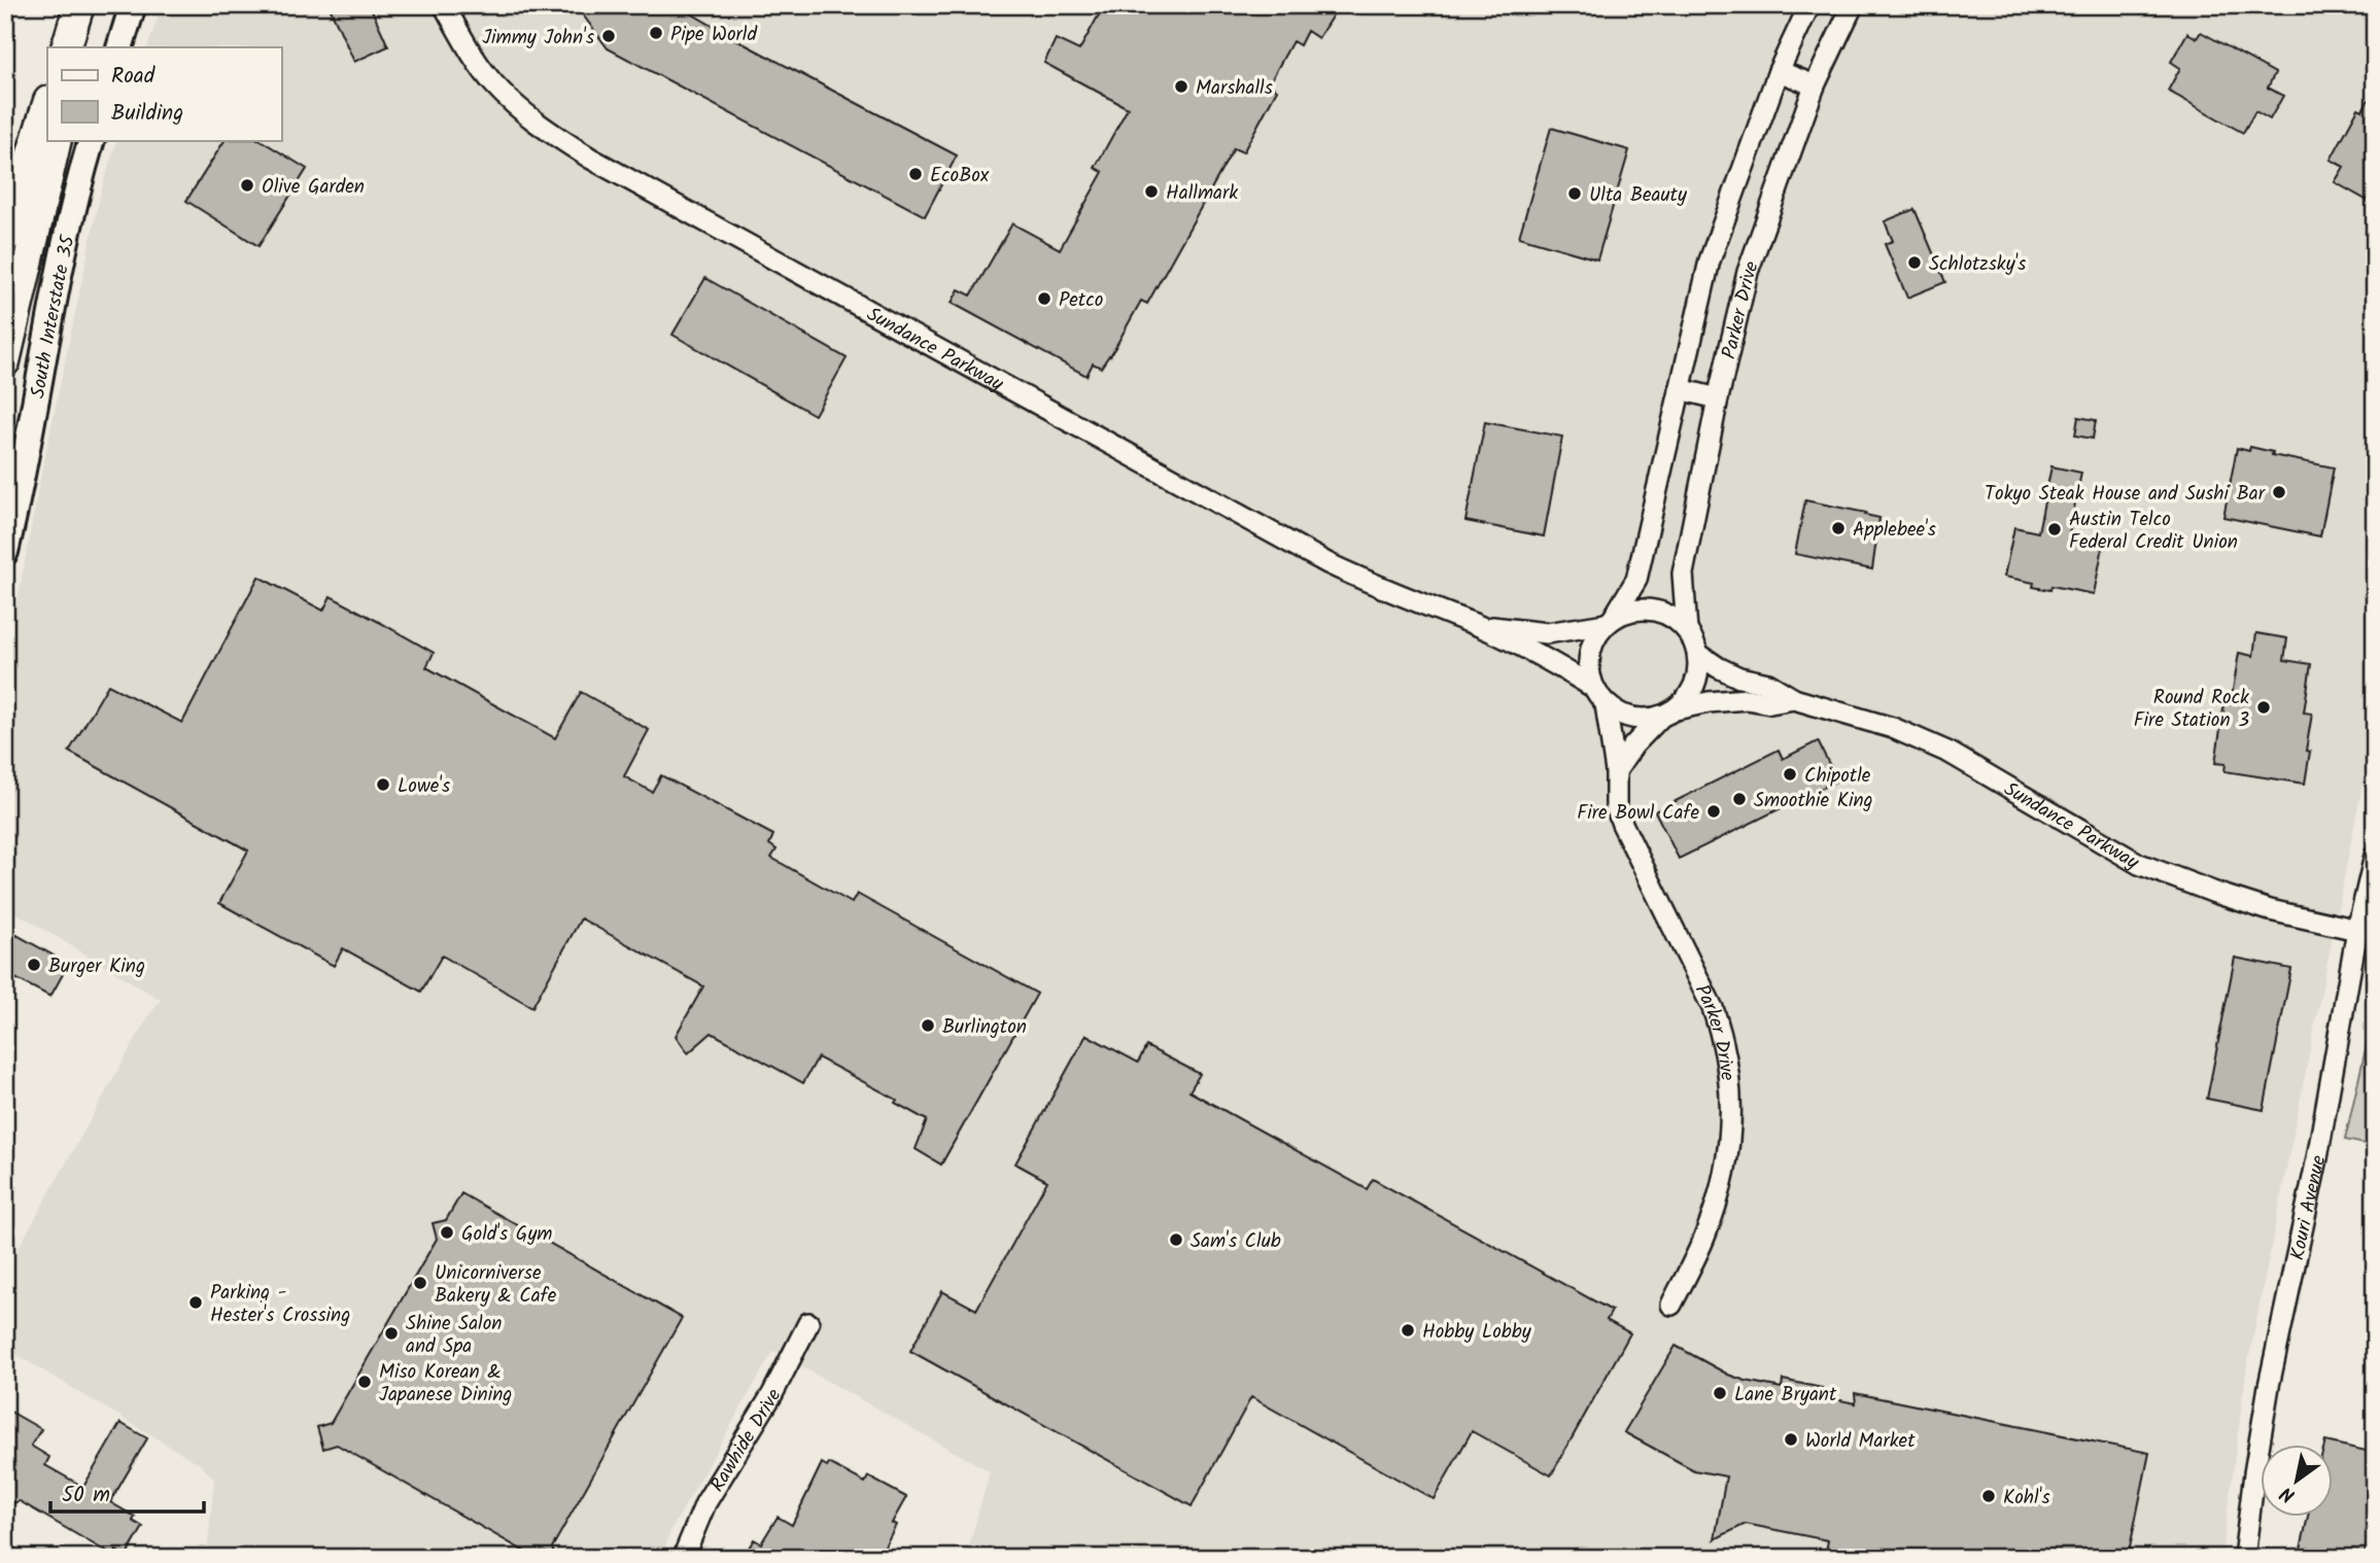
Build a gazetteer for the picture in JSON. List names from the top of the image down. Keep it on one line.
{"streets":{"main road":["South Interstate 35"],"street":["Parker Drive","Sundance Parkway","Kouri Avenue","Rawhide Drive"]},"crossings":[["Parker Drive","Sundance Parkway"],["Sundance Parkway","Kouri Avenue"]],"places":["Pipe World","Jimmy John's","Marshalls","EcoBox","Olive Garden","Hallmark","Ulta Beauty","Schlotzsky's","Petco","Tokyo Steak House and Sushi Bar","Applebee's","Austin Telco Federal Credit Union","Round Rock Fire Station 3","Chipotle","Lowe's","Smoothie King","Fire Bowl Cafe","Burger King","Burlington","Gold's Gym","Sam's Club","Unicorniverse Bakery & Cafe","Parking - Hester's Crossing","Hobby Lobby","Shine Salon and Spa","Miso Korean & Japanese Dining","Lane Bryant","World Market","Kohl's"],"legend":["Road","Building"],"scale_bar":"50 m","north":"bottom left"}
